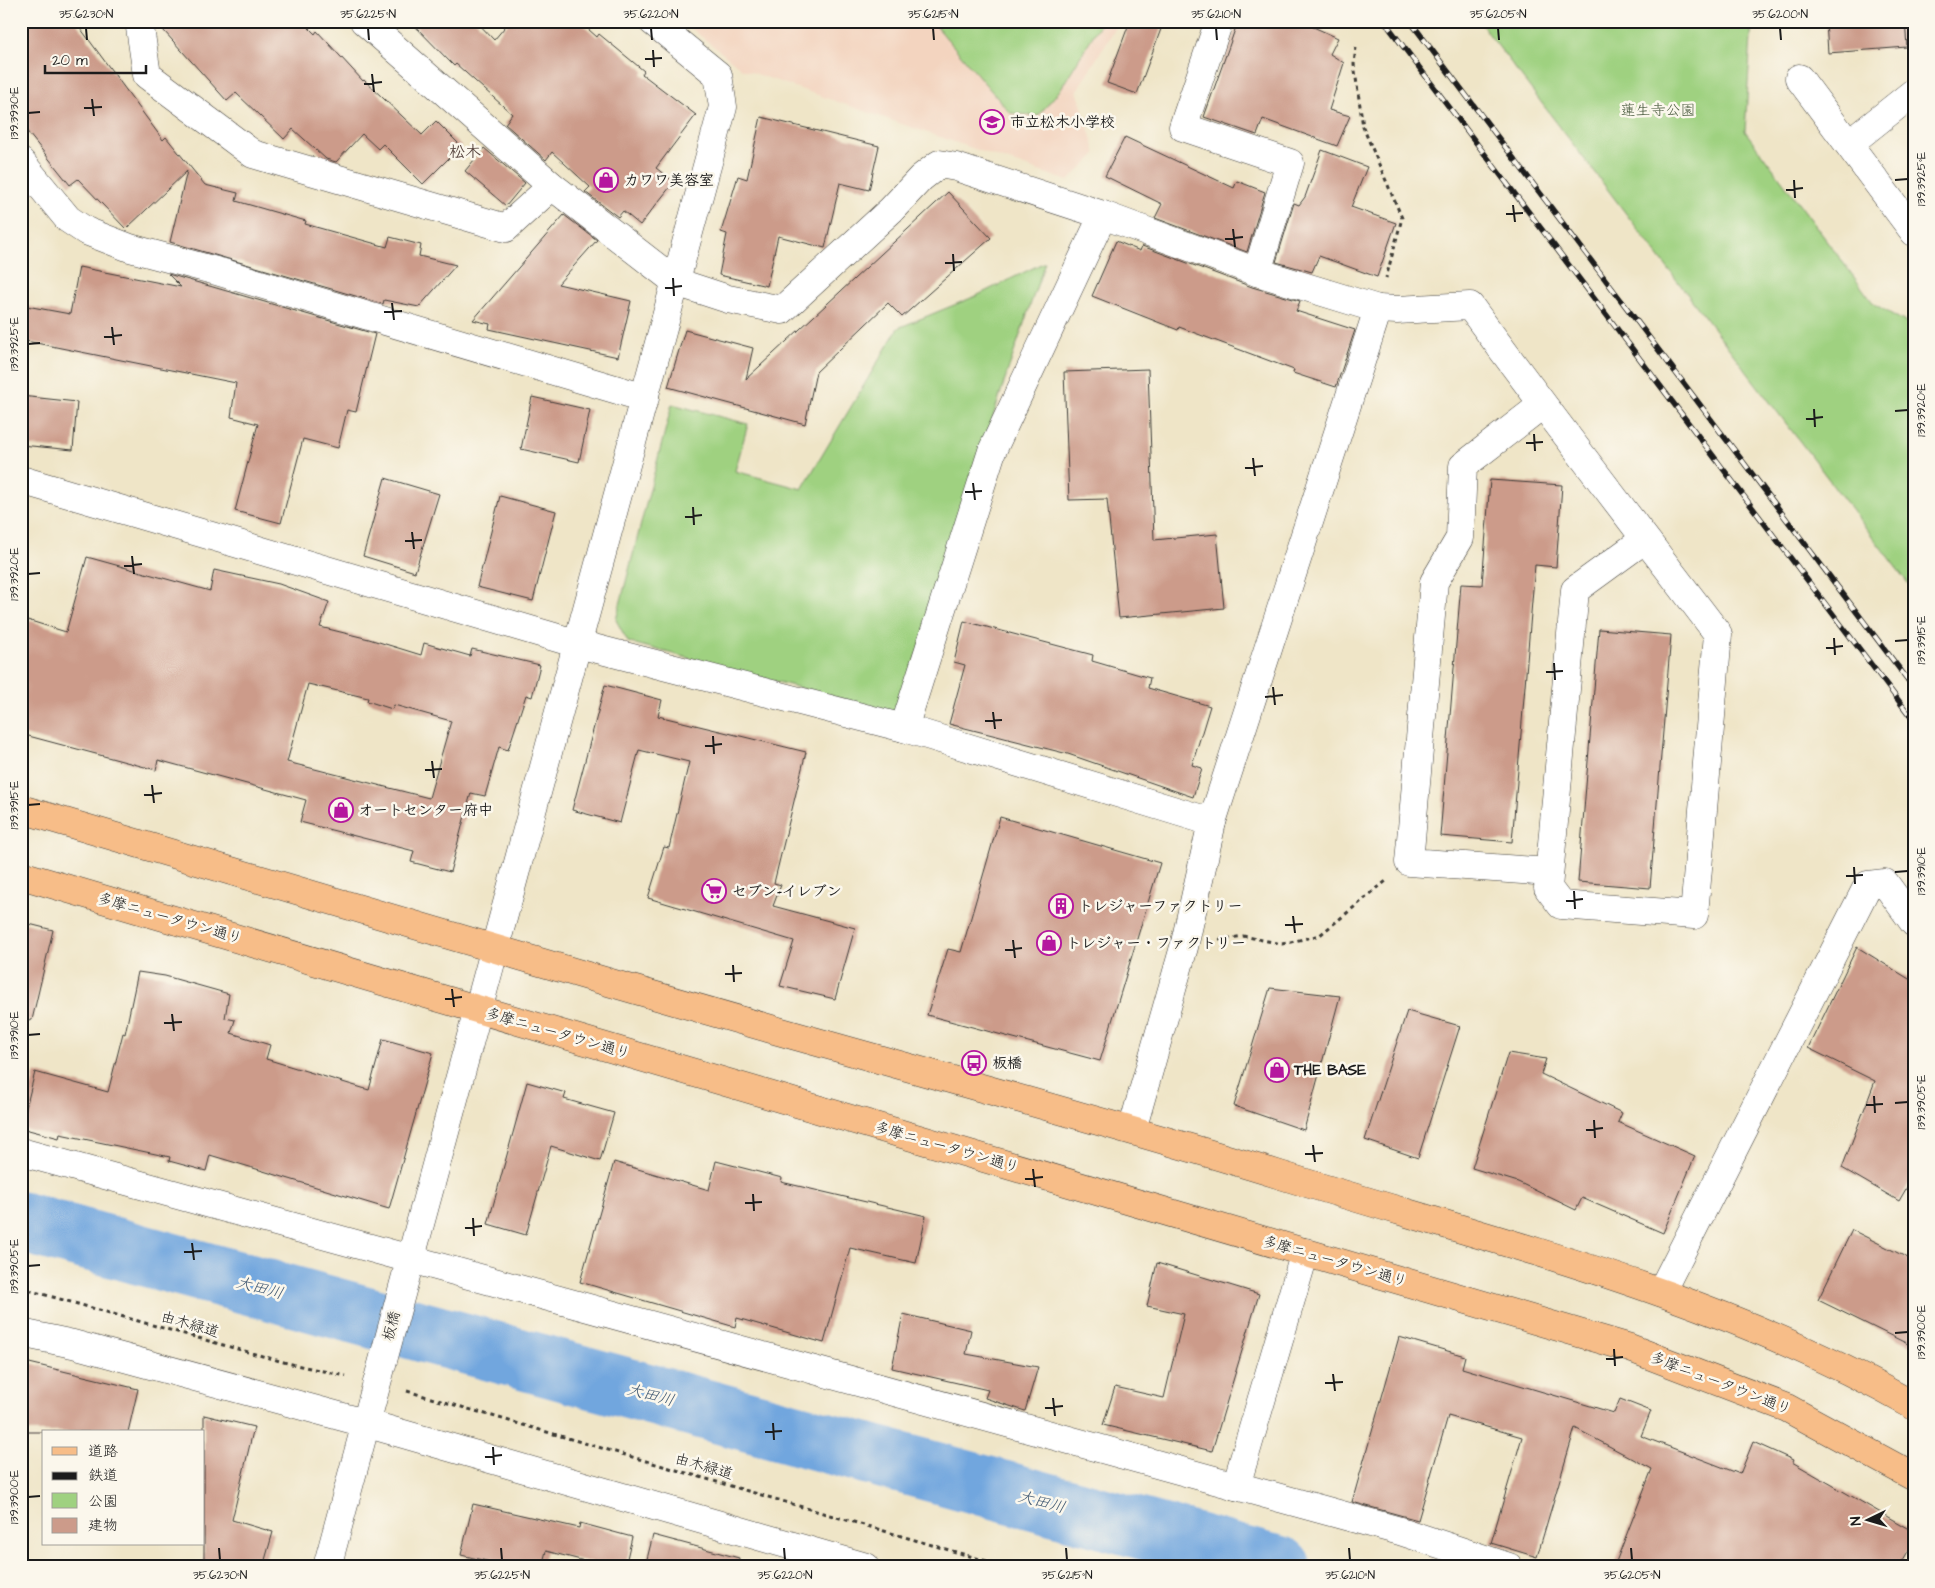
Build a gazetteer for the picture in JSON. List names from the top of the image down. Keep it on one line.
{"streets":{"main road":["多摩ニュータウン通り"],"street":["板橋"],"path":["由木緑道"]},"crossings":[["多摩ニュータウン通り","板橋"]],"districts":["松木"],"water":["大田川"],"parks":["蓮生寺公園"],"places":{"school or university":["市立松木小学校"],"shop":["カワワ美容室","オートセンター府中","トレジャー・ファクトリー","THE BASE"],"supermarket":["セブン-イレブン"],"building":["トレジャーファクトリー"],"bus stop":["板橋"]},"legend":["道路","鉄道","公園","建物"],"scale_bar":"20 m","north":"left","coordinates":["35.6230°N","35.6225°N","35.6220°N","35.6215°N","35.6210°N","35.6205°N","35.6200°N","139.3930°E","139.3925°E","139.3920°E","139.3915°E","139.3910°E","139.3905°E","139.3900°E"]}
